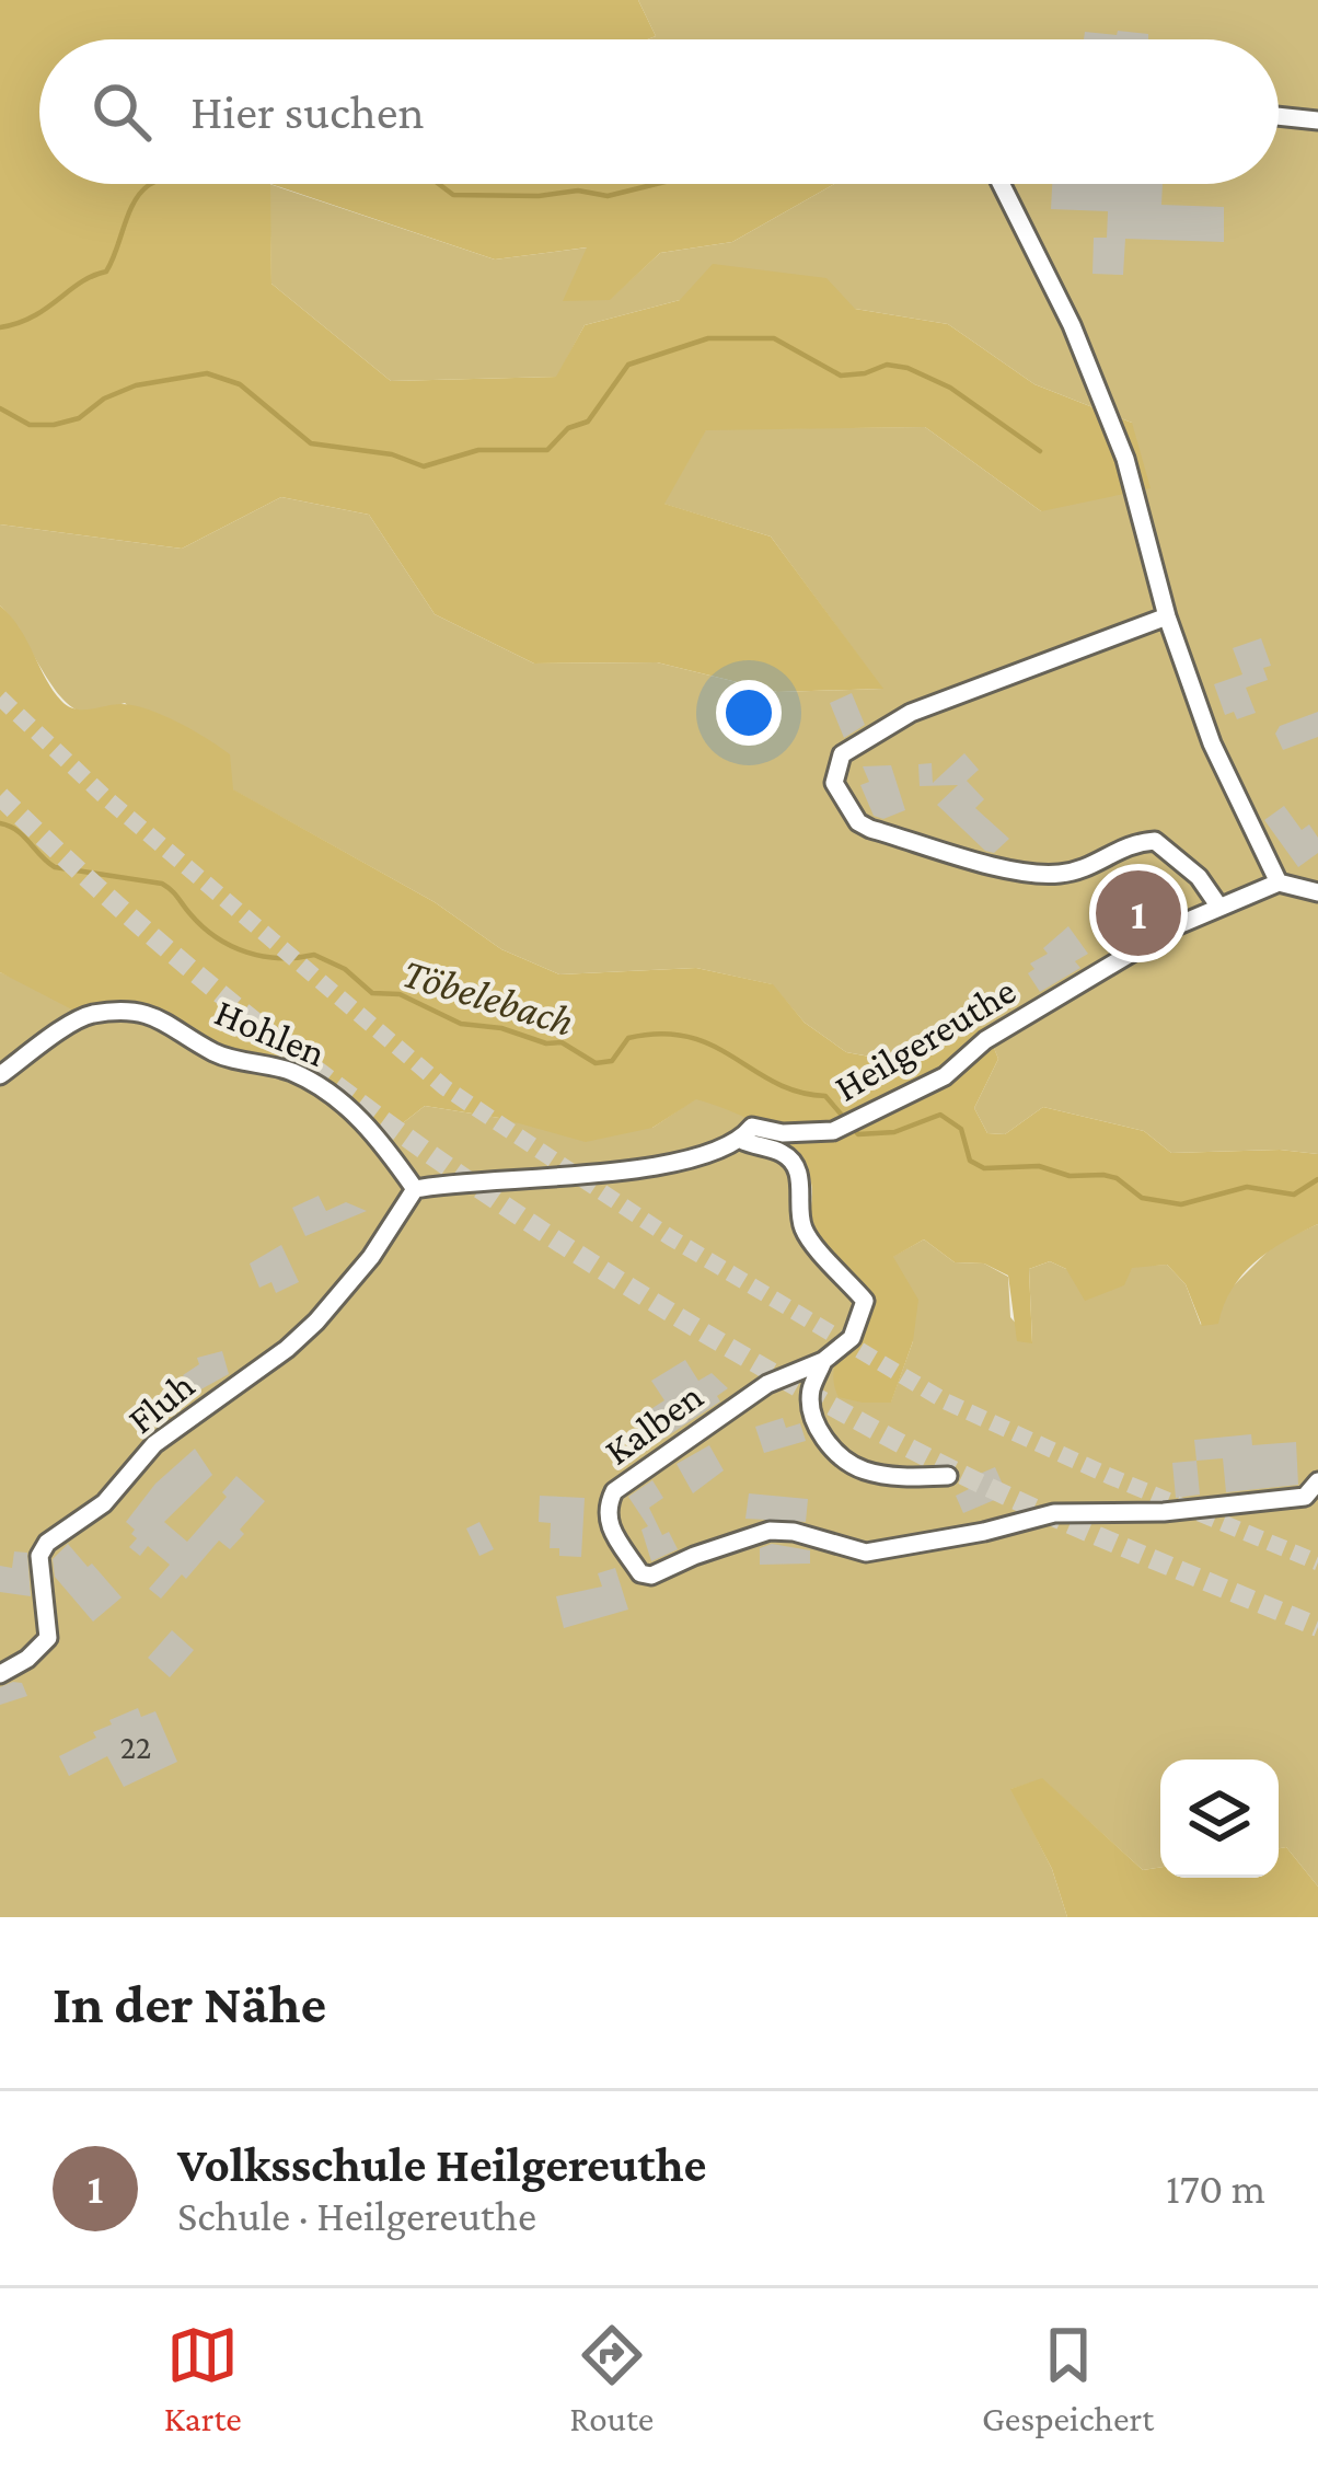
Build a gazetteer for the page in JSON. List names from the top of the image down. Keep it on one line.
{"streets":{"street":["Hohlen","Heilgereuthe","Fluh","Kalben"]},"crossings":[["Hohlen","Heilgereuthe"],["Hohlen","Fluh"],["Heilgereuthe","Fluh"],["Heilgereuthe","Kalben"]],"water":["Töbelebach"],"house_numbers":["22"],"page":{"search":"Hier suchen","pins":"1","heading":"In der Nähe","list":[{"mark":"1","name":"Volksschule Heilgereuthe","note":"Schule · Heilgereuthe","value":"170 m"}],"nav":["Karte","Route","Gespeichert"]}}
